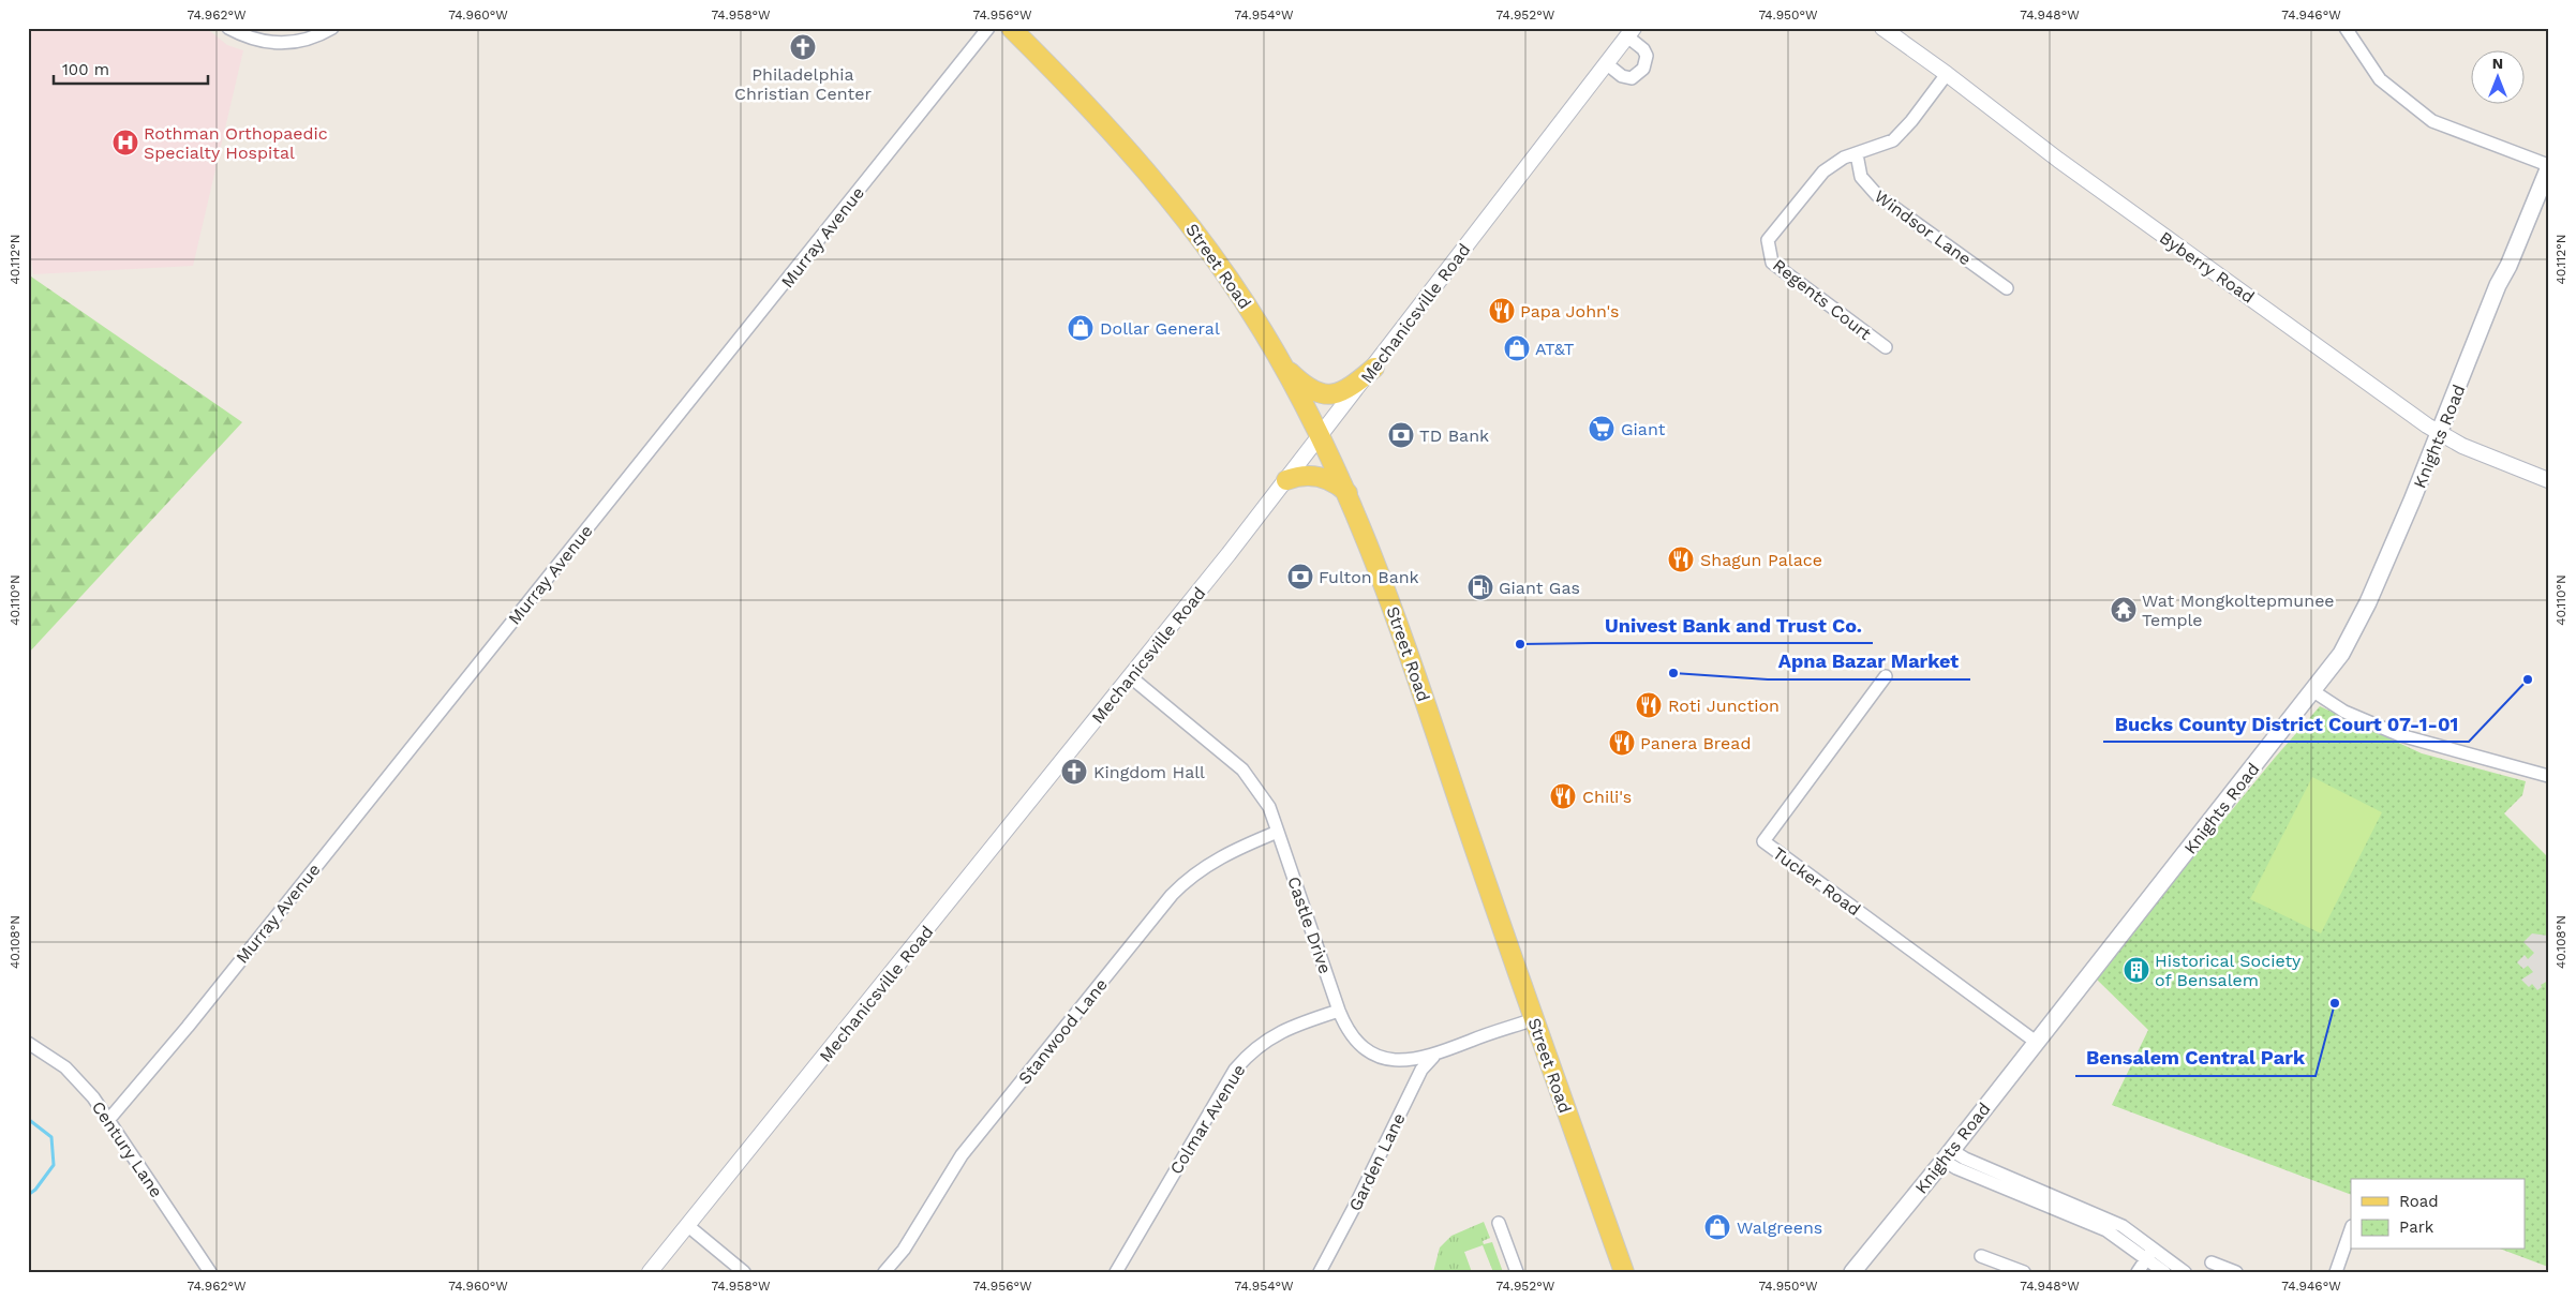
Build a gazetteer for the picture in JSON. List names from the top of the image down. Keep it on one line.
{"streets":{"main road":["Street Road","Knights Road"],"street":["Windsor Lane","Murray Avenue","Byberry Road","Regents Court","Mechanicsville Road","Tucker Road","Castle Drive","Stanwood Lane","Colmar Avenue","Century Lane","Garden Lane"]},"crossings":[["Windsor Lane","Regents Court"],["Murray Avenue","Century Lane"],["Street Road","Mechanicsville Road"],["Street Road","Castle Drive"],["Byberry Road","Regents Court"],["Byberry Road","Knights Road"],["Mechanicsville Road","Castle Drive"],["Knights Road","Tucker Road"],["Castle Drive","Stanwood Lane"],["Castle Drive","Colmar Avenue"],["Castle Drive","Garden Lane"]],"places":{"church":["Philadelphia Christian Center","Kingdom Hall"],"hospital":["Rothman Orthopaedic Specialty Hospital"],"restaurant":["Papa John's","Shagun Palace","Roti Junction","Panera Bread","Chili's"],"shop":["Dollar General","AT&T","Walgreens"],"supermarket":["Giant"],"bank":["TD Bank","Fulton Bank"],"fuel station":["Giant Gas"],"temple":["Wat Mongkoltepmunee Temple"],"other":["Univest Bank and Trust Co.","Apna Bazar Market","Bucks County District Court 07-1-01","Bensalem Central Park"],"building":["Historical Society of Bensalem"]},"legend":["Road","Park"],"scale_bar":"100 m","north":"top","coordinates":["74.962°W","74.960°W","74.958°W","74.956°W","74.954°W","74.952°W","74.950°W","74.948°W","74.946°W","40.112°N","40.110°N","40.108°N"]}
